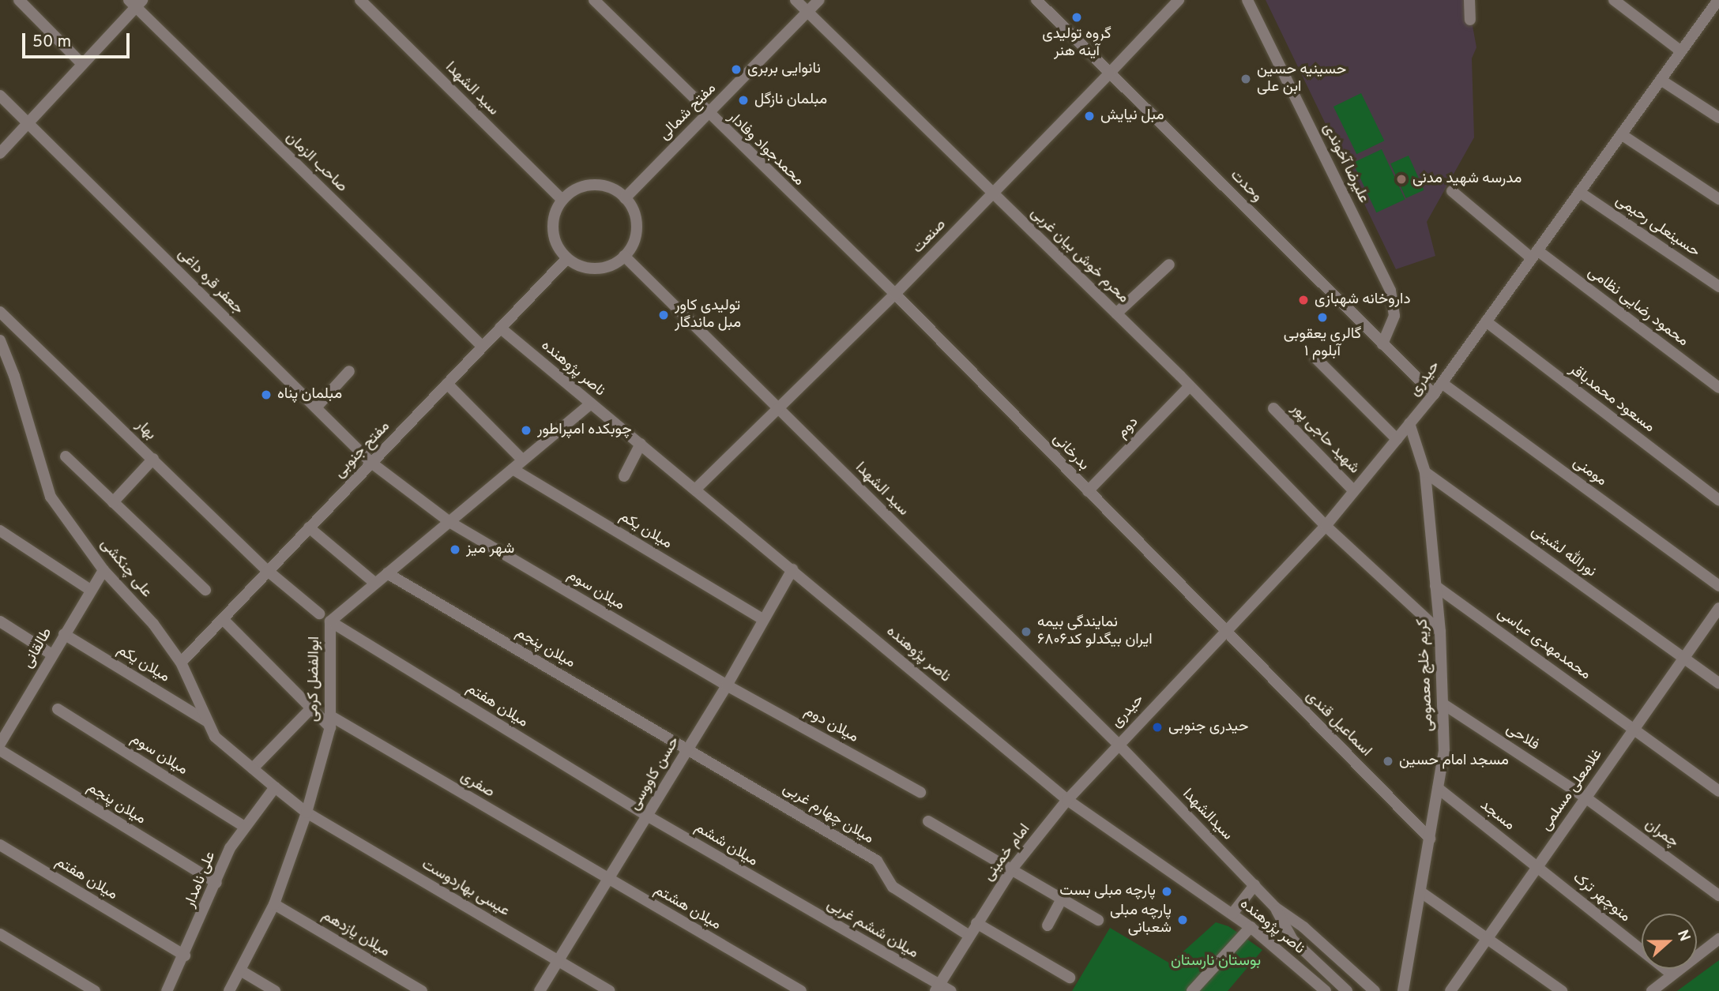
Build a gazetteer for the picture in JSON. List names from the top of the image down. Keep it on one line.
{"streets":{"street":["سید الشهدا","مفتح شمالی","محمدجواد وفادار","صاحب الزمان","علیرضا آخوندی","وحدت","حسینعلی رحیمی","صنعت","محرم خوش بیان غربی","جعفر قره داغی","محمود رضایی نظامی","ناصر پژوهنده","حیدری","مسعود محمدباقر","دوم","بهار","شهید حاجی پور","مفتح جنوبی","بدرخانی","مومنی","میلان یکم","نورالله لشینی","علی چنکشی","میلان سوم","محمدمهدی عباسی","طالقانی","میلان پنجم","کریم خلج معصومی","ابوالفضل کرمی","میلان هفتم","اسماعیل قندی","میلان دوم","فلاحی","حسن کاووسی","صفری","غلامعلی مسلمی","میلان چهارم غربی","سیدالشهدا","مسجد","چمران","میلان ششم","امام خمینی","علی نامدار","عیسی بهاردوست","منوچهر ترک","میلان هشتم","میلان ششم غربی","میلان یازدهم"]},"crossings":[["سید الشهدا","مفتح شمالی"],["سید الشهدا","صنعت"],["سید الشهدا","حیدری"],["سید الشهدا","مفتح جنوبی"],["سید الشهدا","سیدالشهدا"],["سید الشهدا","امام خمینی"],["مفتح شمالی","محمدجواد وفادار"],["مفتح شمالی","محرم خوش بیان غربی"],["مفتح شمالی","مفتح جنوبی"],["محمدجواد وفادار","صنعت"],["محمدجواد وفادار","بدرخانی"],["صاحب الزمان","مفتح جنوبی"],["علیرضا آخوندی","وحدت"],["وحدت","صنعت"],["وحدت","حیدری"],["حسینعلی رحیمی","حیدری"],["صنعت","محرم خوش بیان غربی"],["صنعت","ناصر پژوهنده"],["صنعت","بدرخانی"],["محرم خوش بیان غربی","حیدری"],["محرم خوش بیان غربی","دوم"],["محرم خوش بیان غربی","کریم خلج معصومی"],["جعفر قره داغی","مفتح جنوبی"],["جعفر قره داغی","میلان سوم"],["محمود رضایی نظامی","حیدری"],["ناصر پژوهنده","مفتح جنوبی"],["ناصر پژوهنده","ابوالفضل کرمی"],["ناصر پژوهنده","حسن کاووسی"],["ناصر پژوهنده","امام خمینی"],["حیدری","مسعود محمدباقر"],["حیدری","شهید حاجی پور"],["حیدری","بدرخانی"],["حیدری","مومنی"],["حیدری","کریم خلج معصومی"],["حیدری","اسماعیل قندی"],["حیدری","سیدالشهدا"],["حیدری","امام خمینی"],["دوم","بدرخانی"],["بهار","مفتح جنوبی"],["مفتح جنوبی","علی چنکشی"],["مفتح جنوبی","میلان سوم"],["مفتح جنوبی","صفری"],["بدرخانی","اسماعیل قندی"],["میلان یکم","علی چنکشی"],["میلان یکم","طالقانی"],["میلان یکم","ابوالفضل کرمی"],["میلان یکم","حسن کاووسی"],["نورالله لشینی","کریم خلج معصومی"],["نورالله لشینی","غلامعلی مسلمی"],["علی چنکشی","طالقانی"],["علی چنکشی","علی نامدار"],["علی چنکشی","عیسی بهاردوست"],["میلان سوم","ابوالفضل کرمی"],["میلان سوم","میلان دوم"],["میلان سوم","حسن کاووسی"],["میلان سوم","علی نامدار"],["محمدمهدی عباسی","کریم خلج معصومی"],["محمدمهدی عباسی","غلامعلی مسلمی"],["میلان پنجم","ابوالفضل کرمی"],["میلان پنجم","حسن کاووسی"],["میلان پنجم","میلان چهارم غربی"],["میلان پنجم","علی نامدار"],["کریم خلج معصومی","اسماعیل قندی"],["کریم خلج معصومی","فلاحی"],["کریم خلج معصومی","مسجد"],["ابوالفضل کرمی","میلان هفتم"],["ابوالفضل کرمی","صفری"],["ابوالفضل کرمی","عیسی بهاردوست"],["ابوالفضل کرمی","میلان یازدهم"],["میلان هفتم","حسن کاووسی"],["میلان هفتم","میلان ششم"],["میلان هفتم","علی نامدار"],["میلان دوم","حسن کاووسی"],["فلاحی","غلامعلی مسلمی"],["فلاحی","چمران"],["حسن کاووسی","صفری"],["حسن کاووسی","میلان چهارم غربی"],["حسن کاووسی","میلان ششم"],["حسن کاووسی","عیسی بهاردوست"],["حسن کاووسی","میلان هشتم"],["صفری","میلان هشتم"],["غلامعلی مسلمی","مسجد"],["غلامعلی مسلمی","چمران"],["غلامعلی مسلمی","منوچهر ترک"],["میلان چهارم غربی","امام خمینی"],["سیدالشهدا","امام خمینی"],["مسجد","منوچهر ترک"],["میلان ششم","میلان ششم غربی"],["امام خمینی","میلان ششم غربی"],["علی نامدار","عیسی بهاردوست"]],"parks":["بوستان نارستان"],"places":["گروه تولیدی آینه هنر","نانوایی بربری","حسینیه حسین ابن علی","مبلمان نازگل","مبل نیایش","مدرسه شهید مدنی","داروخانه شهبازی","تولیدی کاور مبل ماندگار","گالری یعقوبی آبلوم ۱","مبلمان پناه","چوبکده امپراطور","شهر میز","نمایندگی بیمه ایران بیگدلو کد۶۸۰۶","حیدری جنوبی","مسجد امام حسین","پارچه مبلی بست","پارچه مبلی شعبانی"],"scale_bar":"50 m","north":"right"}
